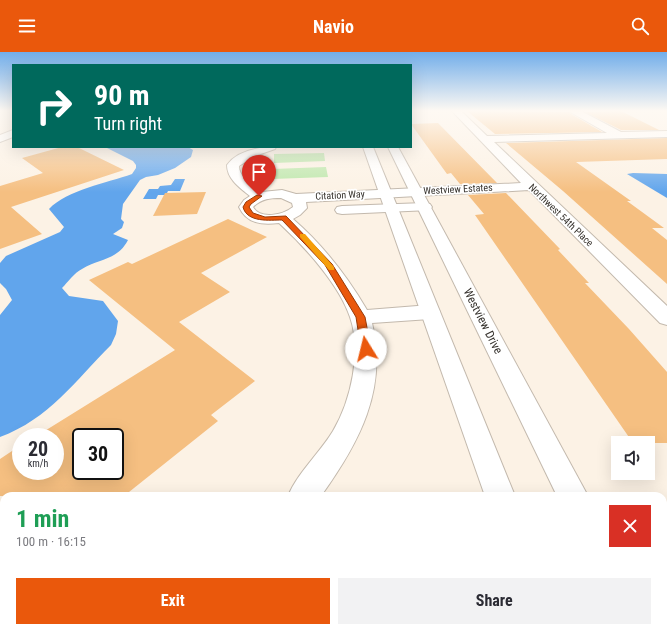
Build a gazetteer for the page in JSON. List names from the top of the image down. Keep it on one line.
{"streets":{"street":["Westview Estates","Citation Way","Northwest 54th Place","Westview Drive"]},"crossings":[["Westview Estates","Citation Way"],["Westview Estates","Northwest 54th Place"],["Westview Estates","Westview Drive"]],"page":{"header":"Navio","turn":["90 m","Turn right"],"speed":"20 km/h","limit":"30","heading":["1 min","100 m · 16:15"],"buttons":["Exit","Share"]}}
